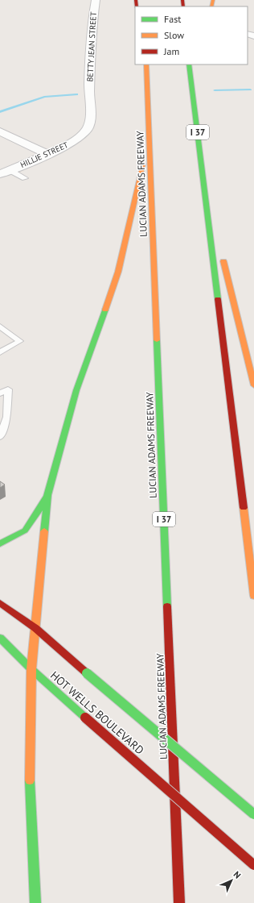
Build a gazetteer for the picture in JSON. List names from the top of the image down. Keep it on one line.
{"streets":{"main road":["I 37","LUCIAN ADAMS FREEWAY","HOT WELLS BOULEVARD"],"street":["BETTY JEAN STREET","HILLJE STREET"]},"crossings":[["BETTY JEAN STREET","HILLJE STREET"]],"legend":["Fast","Slow","Jam"],"north":"top right"}
